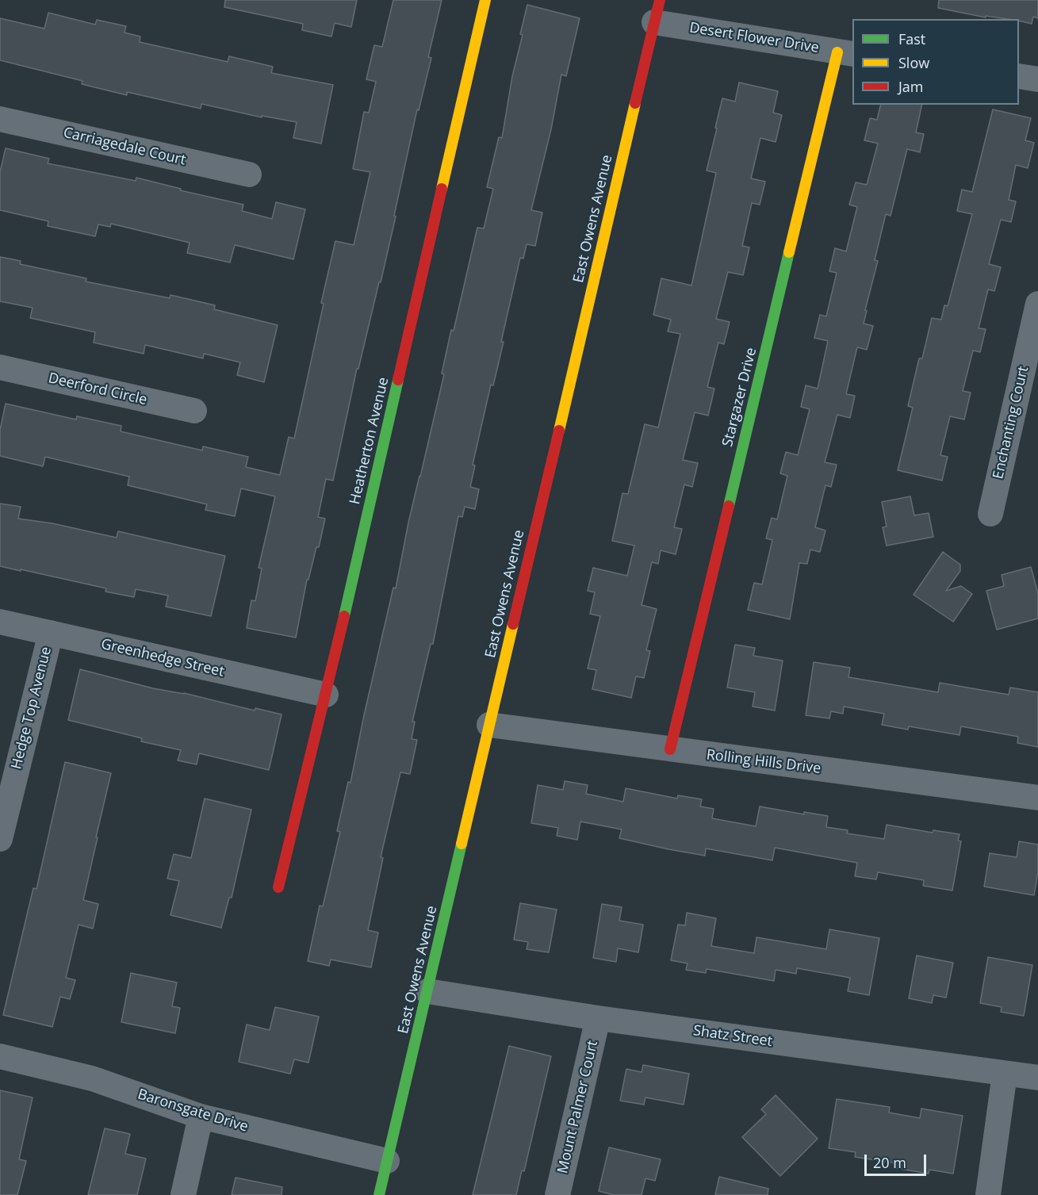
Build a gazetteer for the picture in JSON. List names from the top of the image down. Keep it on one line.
{"streets":{"street":["Desert Flower Drive","Carriagedale Court","East Owens Avenue","Deerford Circle","Stargazer Drive","Enchanting Court","Heatherton Avenue","Greenhedge Street","Hedge Top Avenue","Rolling Hills Drive","Shatz Street","Mount Palmer Court","Baronsgate Drive"]},"crossings":[["Desert Flower Drive","East Owens Avenue"],["Desert Flower Drive","Stargazer Drive"],["East Owens Avenue","Rolling Hills Drive"],["East Owens Avenue","Shatz Street"],["East Owens Avenue","Baronsgate Drive"],["Stargazer Drive","Rolling Hills Drive"],["Heatherton Avenue","Greenhedge Street"],["Greenhedge Street","Hedge Top Avenue"],["Shatz Street","Mount Palmer Court"]],"legend":["Fast","Slow","Jam"],"scale_bar":"20 m"}
